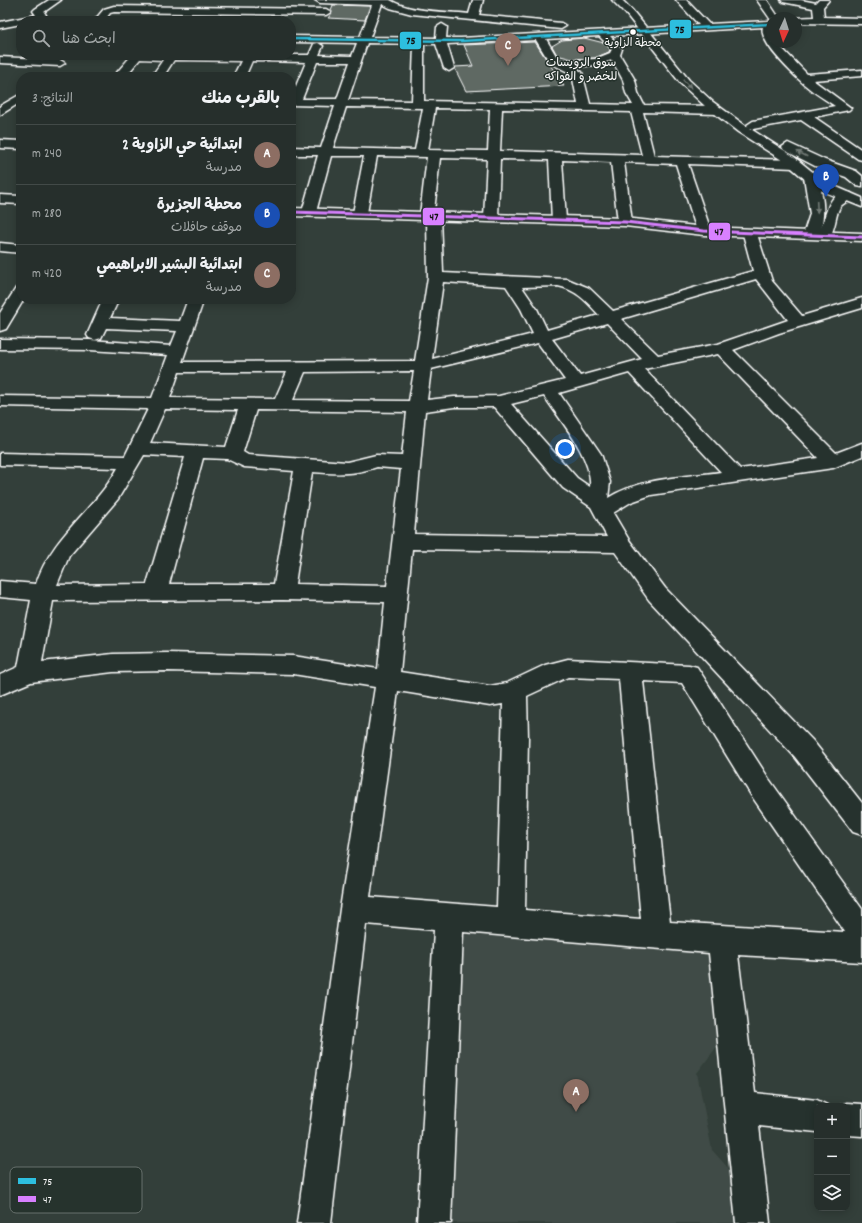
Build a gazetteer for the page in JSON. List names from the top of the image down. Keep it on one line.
{"places":["محطة الزاوية","سوق الرويسات للخضر و الفواكه"],"lines":["transit line 75","transit line 47"],"legend":["75","47"],"north":"bottom","page":{"search":"ابحث هنا","pins":["C","B","A"],"heading":["بالقرب منك","النتائج: 3"],"list":[{"mark":"A","name":"ابتدائية حي الزاوية 2","note":"مدرسة","value":"240 m"},{"mark":"B","name":"محطة الجزيرة","note":"موقف حافلات","value":"280 m"},{"mark":"C","name":"ابتدائية البشير الابراهيمي","note":"مدرسة","value":"420 m"}],"map_buttons":["+","−"]}}
